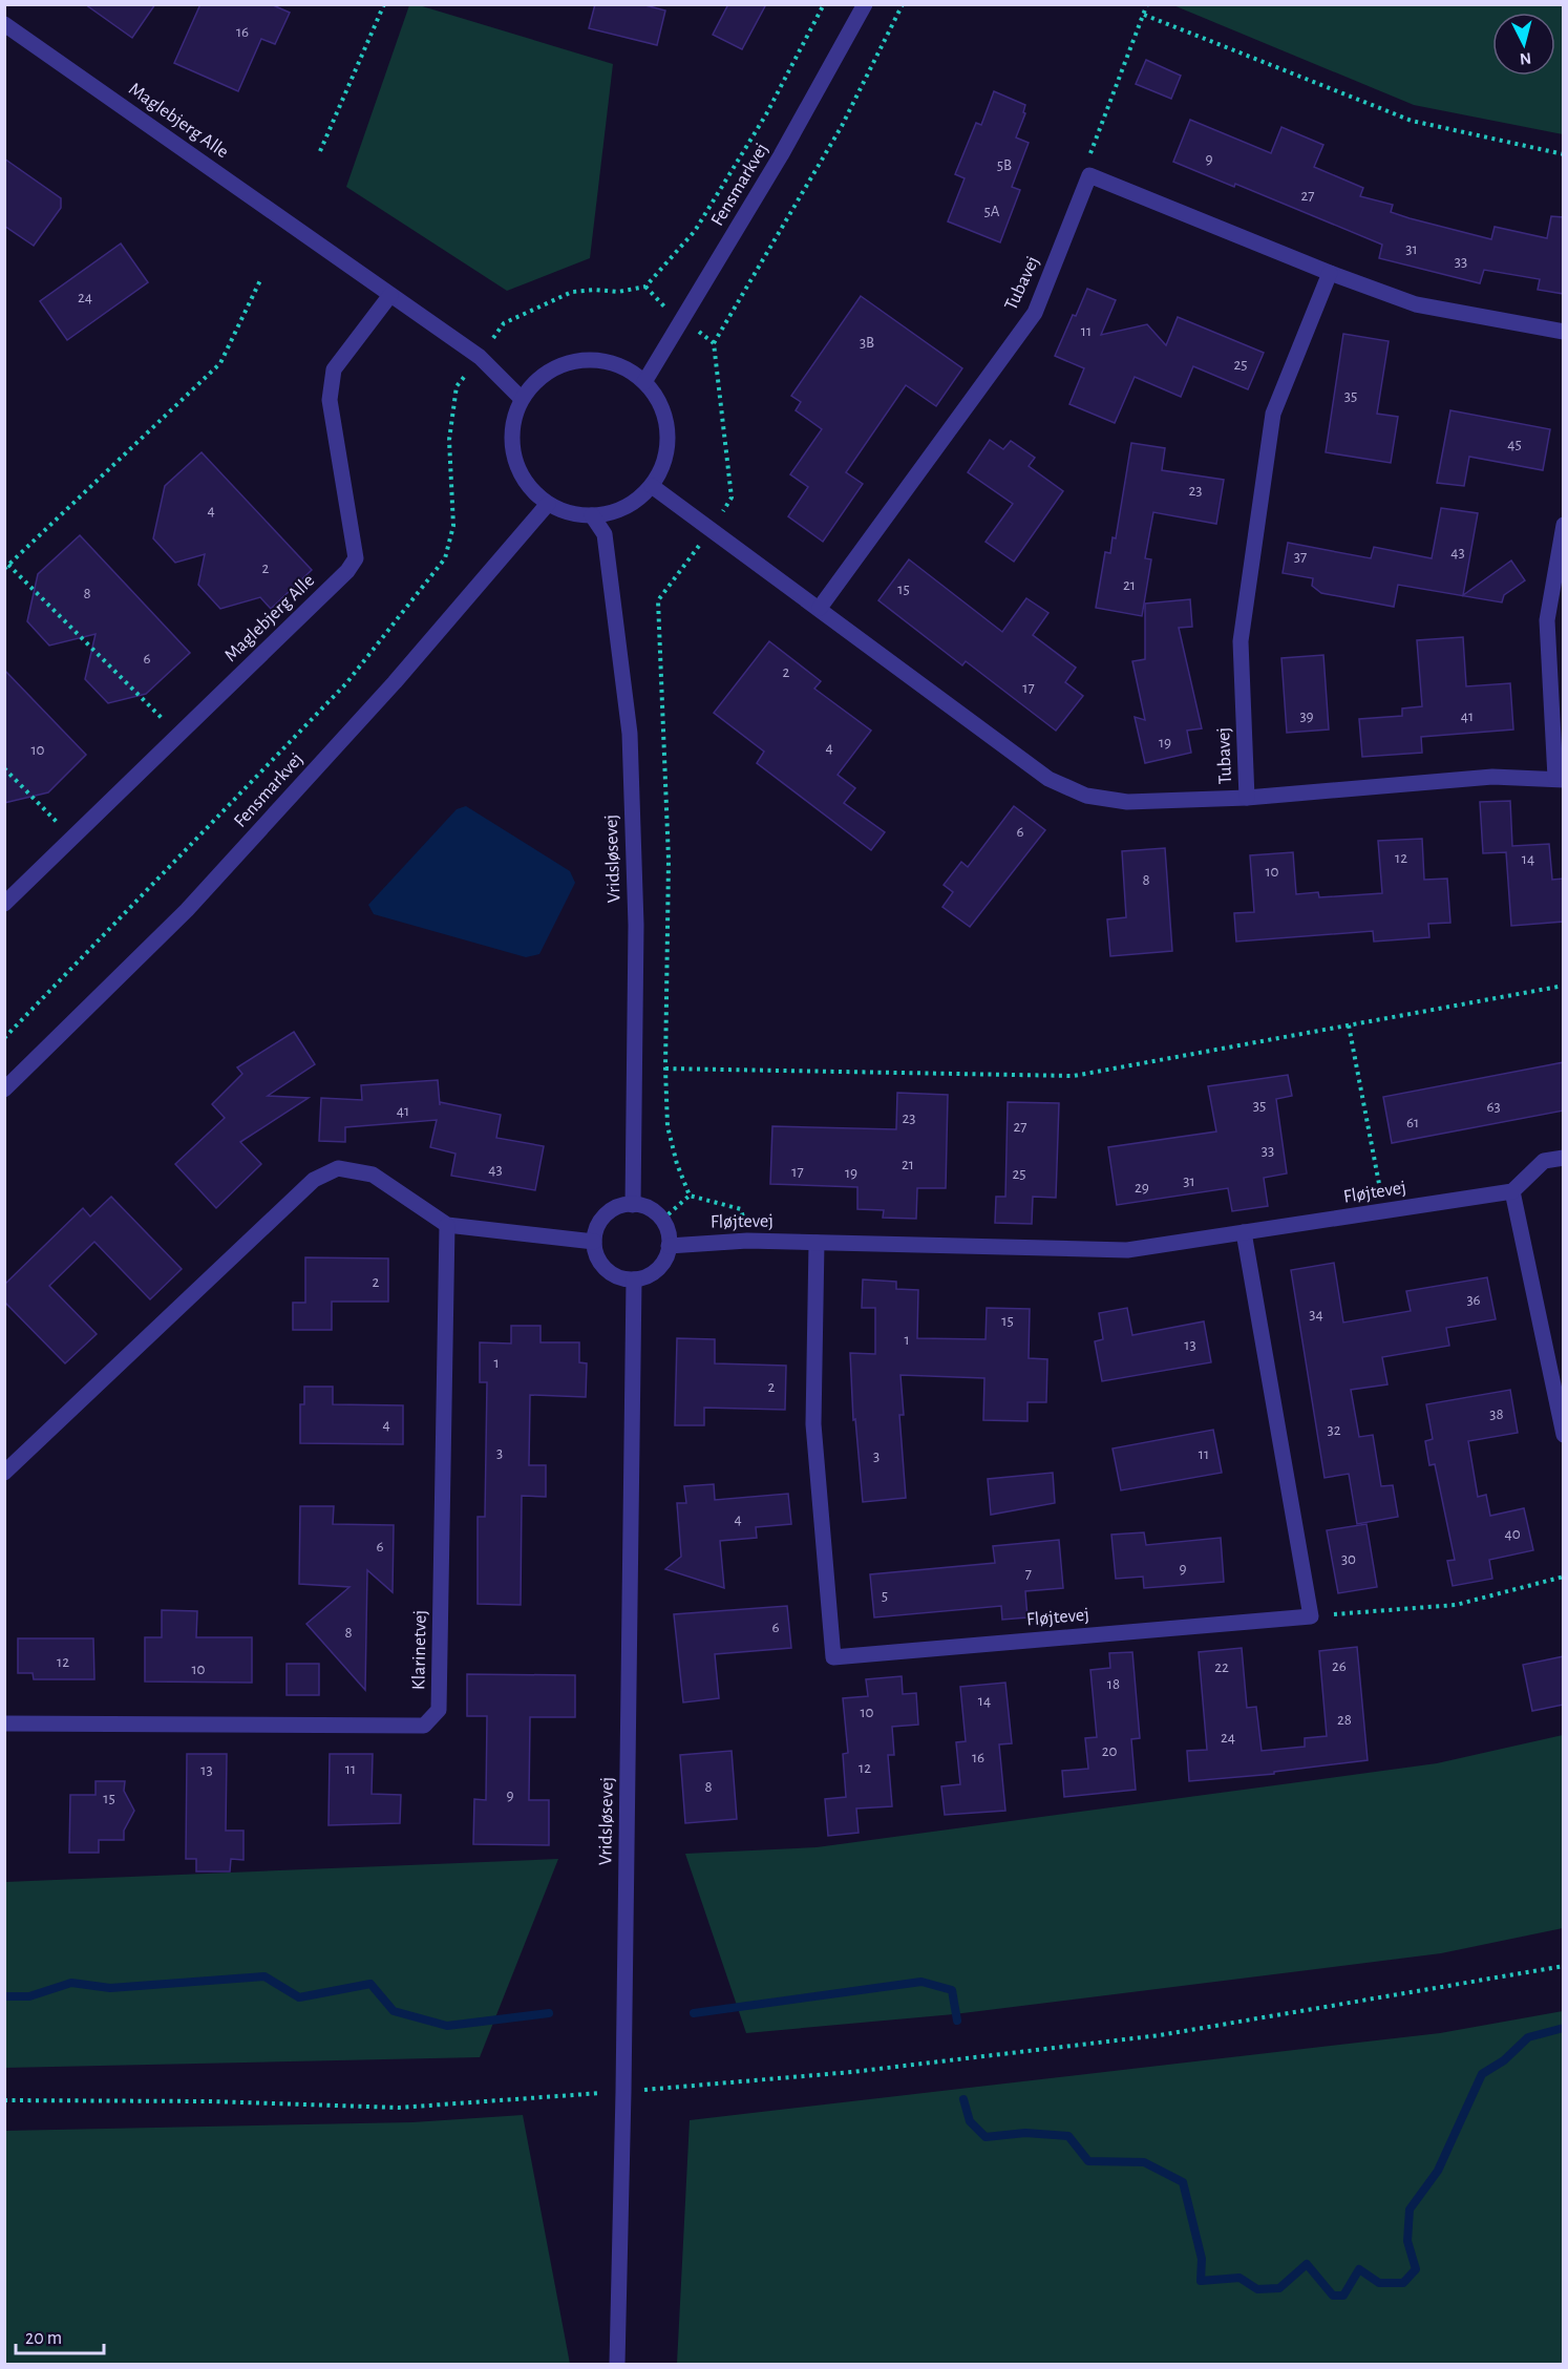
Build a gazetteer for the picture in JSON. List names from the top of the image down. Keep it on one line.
{"streets":{"street":["Maglebjerg Alle","Fensmarkvej","Tubavej","Vridsløsevej","Fløjtevej","Klarinetvej"]},"crossings":[["Maglebjerg Alle","Fensmarkvej"],["Maglebjerg Alle","Tubavej"],["Maglebjerg Alle","Vridsløsevej"],["Fensmarkvej","Tubavej"],["Fensmarkvej","Vridsløsevej"],["Tubavej","Vridsløsevej"],["Vridsløsevej","Fløjtevej"]],"house_numbers":["16","9","5B","27","5A","31","33","24","11","3B","25","35","45","23","4","43","37","2","21","15","8","6","2","17","39","41","19","4","10","6","12","14","10","8","35","63","41","23","61","27","33","21","43","17","19","25","31","29","2","36","34","15","1","13","1","2","38","4","32","3","11","3","4","40","6","30","9","7","5","6","8","12","26","22","10","18","14","10","28","24","20","16","12","11","13","8","9","15"],"scale_bar":"20 m","north":"bottom"}
